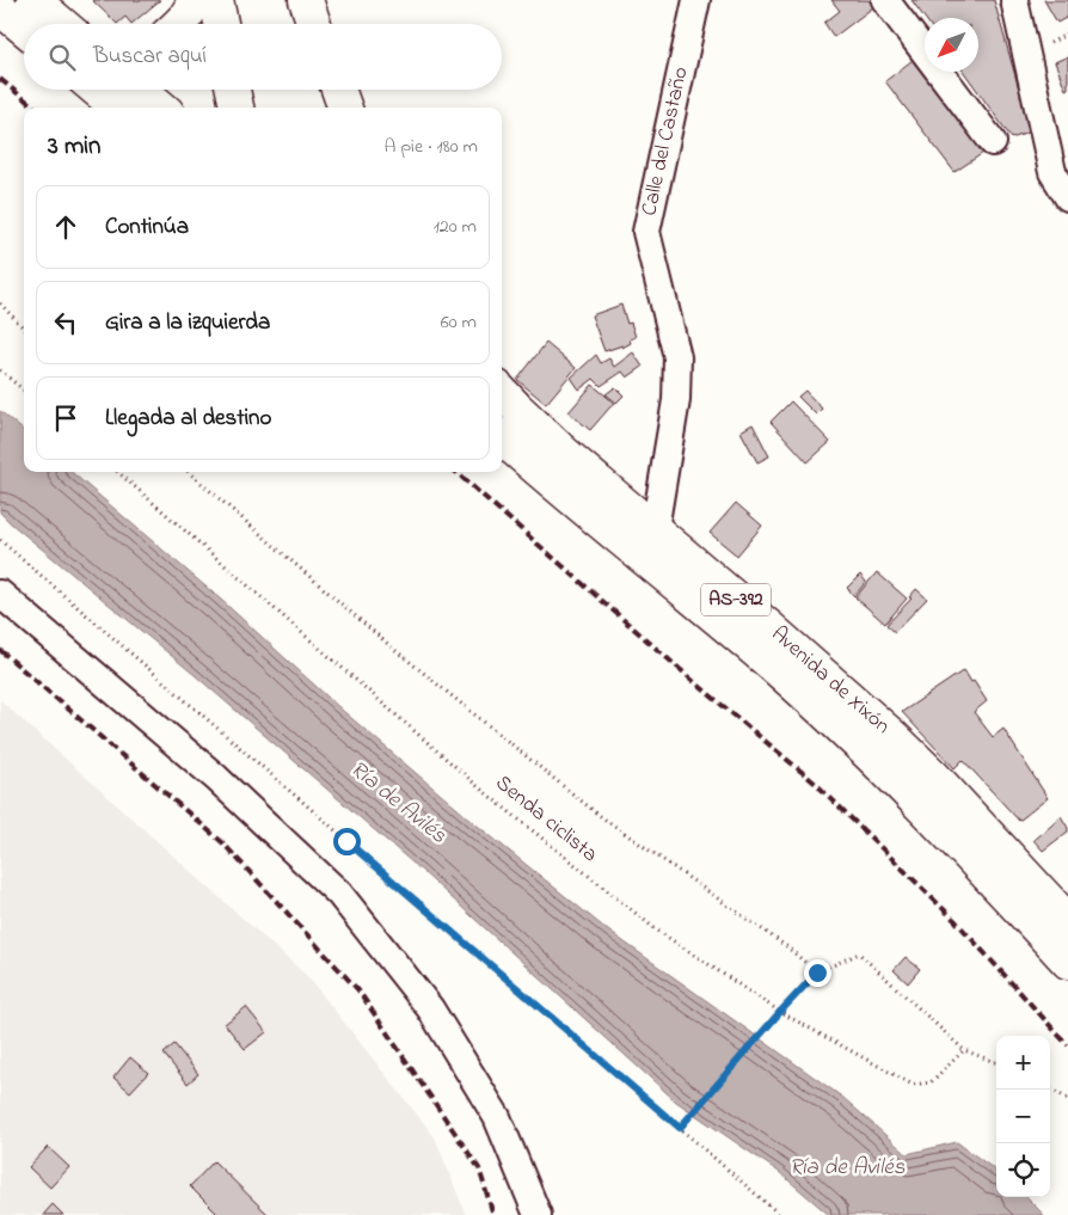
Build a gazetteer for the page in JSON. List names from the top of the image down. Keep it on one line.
{"streets":{"main road":["AS-392","Avenida de Xixón"],"street":["Calle del Castaño"],"path":["Senda ciclista"]},"crossings":[["Calle del Castaño","Avenida de Xixón"]],"water":["Ría de Avilés"],"north":"bottom left","page":{"search":"Buscar aquí","heading":["3 min","A pie · 180 m"],"list":[["Continúa","120 m"],["Gira a la izquierda","60 m"],"Llegada al destino"],"map_buttons":["+","−"]}}
